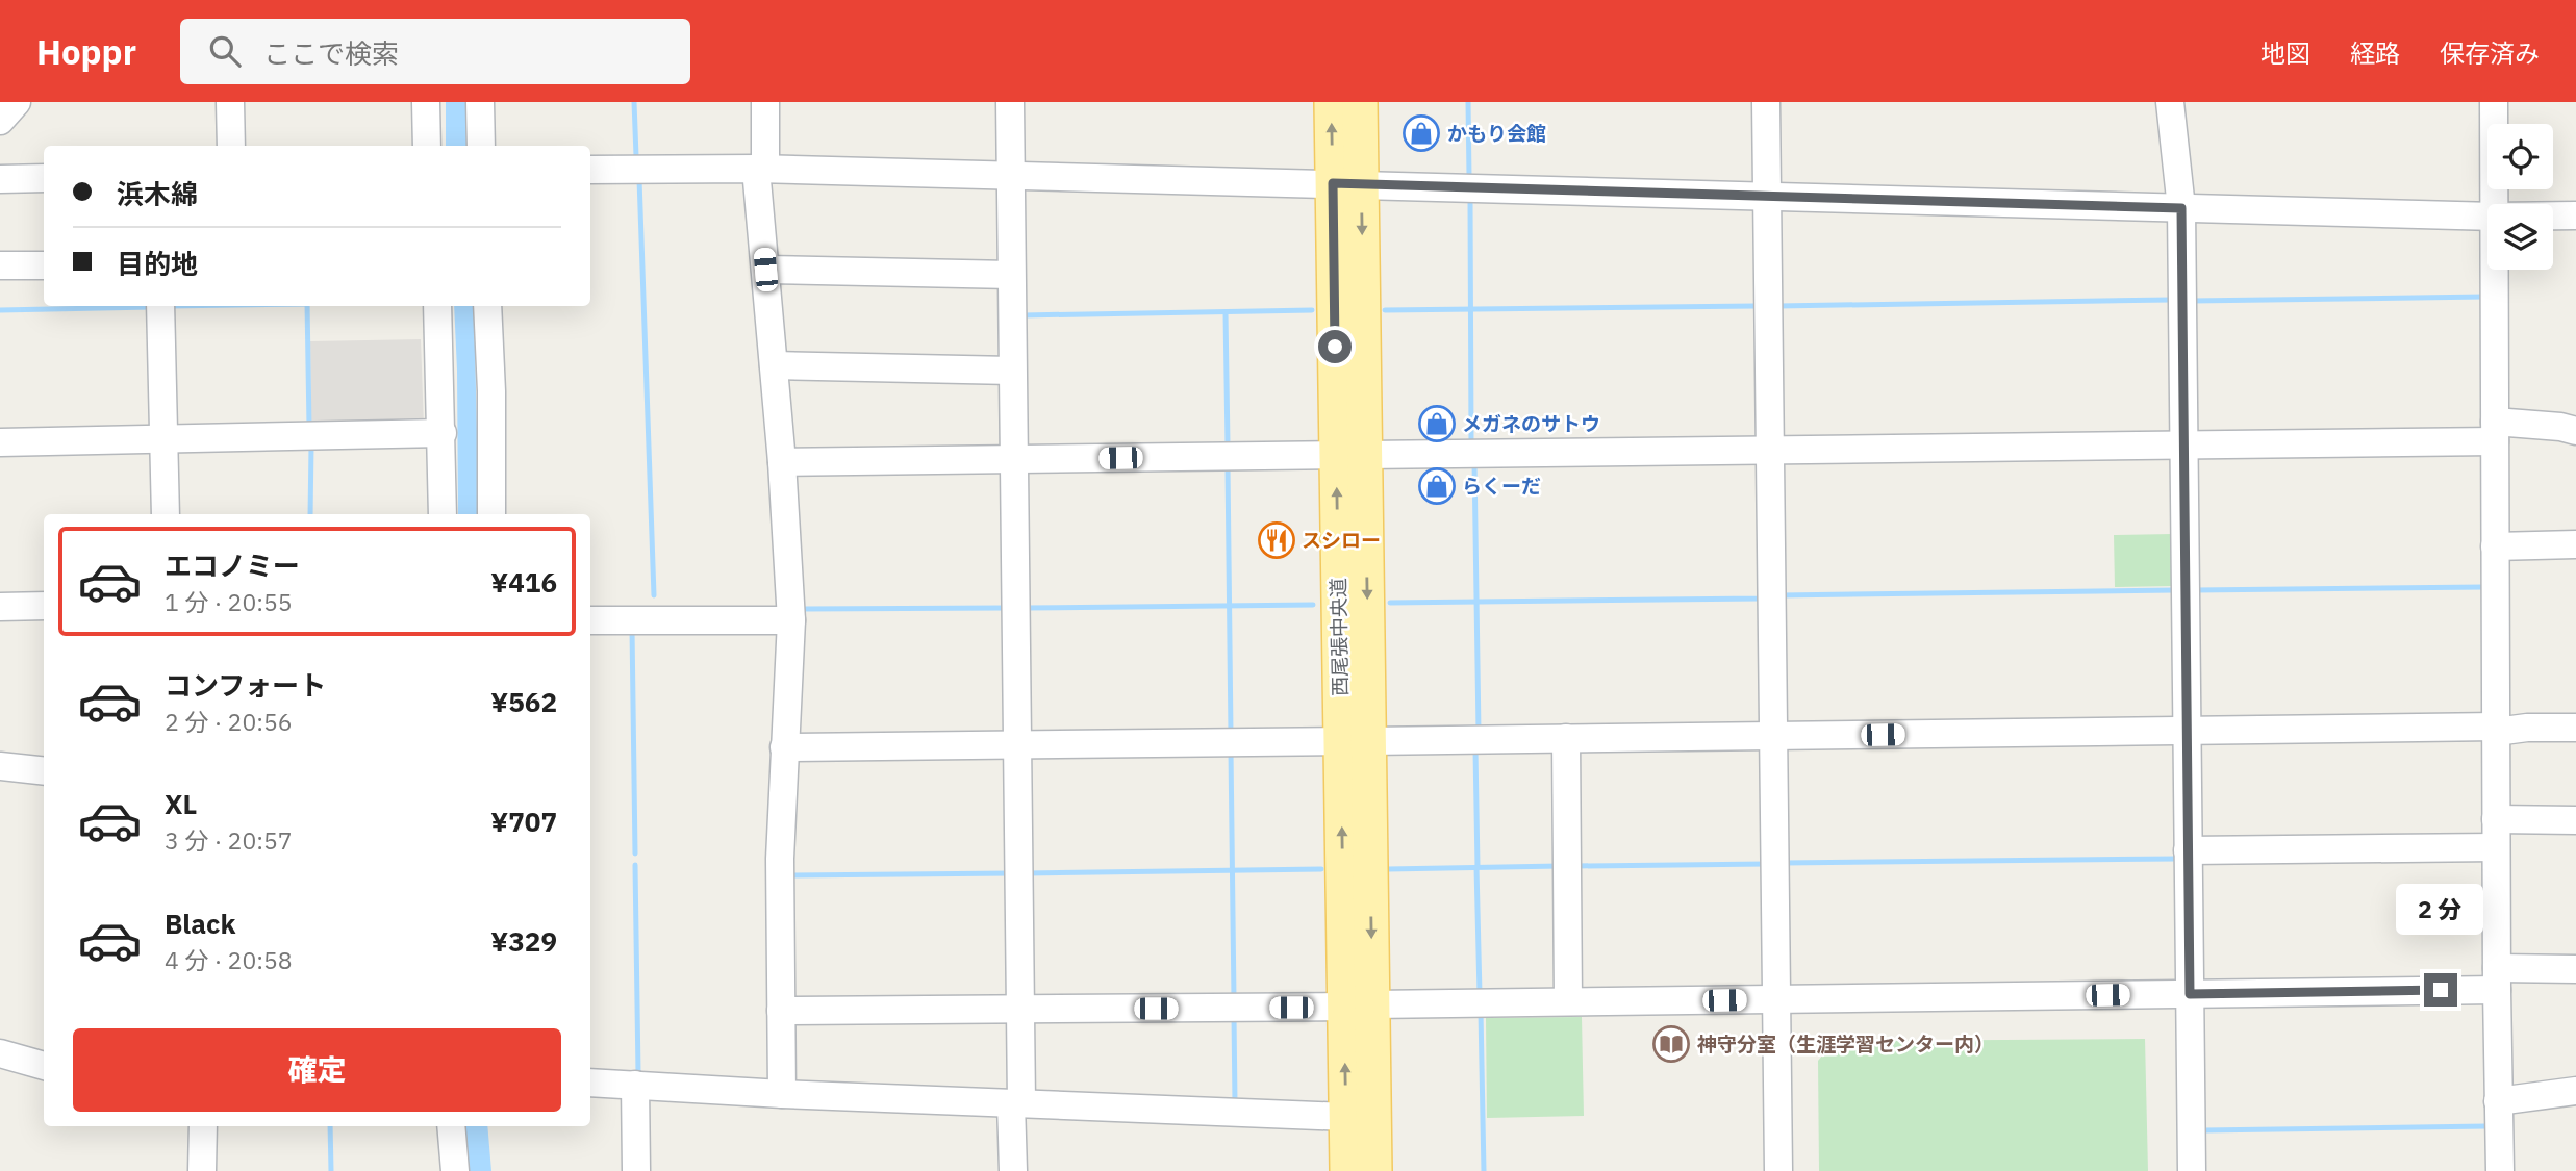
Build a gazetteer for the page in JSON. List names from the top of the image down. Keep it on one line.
{"streets":{"main road":["西尾張中央道"]},"places":{"shop":["かもり会館","メガネのサトウ","らくーだ"],"restaurant":["スシロー"],"library":["神守分室（生涯学習センター内）"]},"page":{"header":"Hoppr","search":"ここで検索","nav":["地図","経路","保存済み"],"banner":["浜木綿","目的地"],"list":[{"name":"エコノミー","note":"1 分 · 20:55","value":"¥416"},{"name":"コンフォート","note":"2 分 · 20:56","value":"¥562"},{"name":"XL","note":"3 分 · 20:57","value":"¥707"},{"name":"Black","note":"4 分 · 20:58","value":"¥329"}],"bubble":"2 分","buttons":"確定"}}
